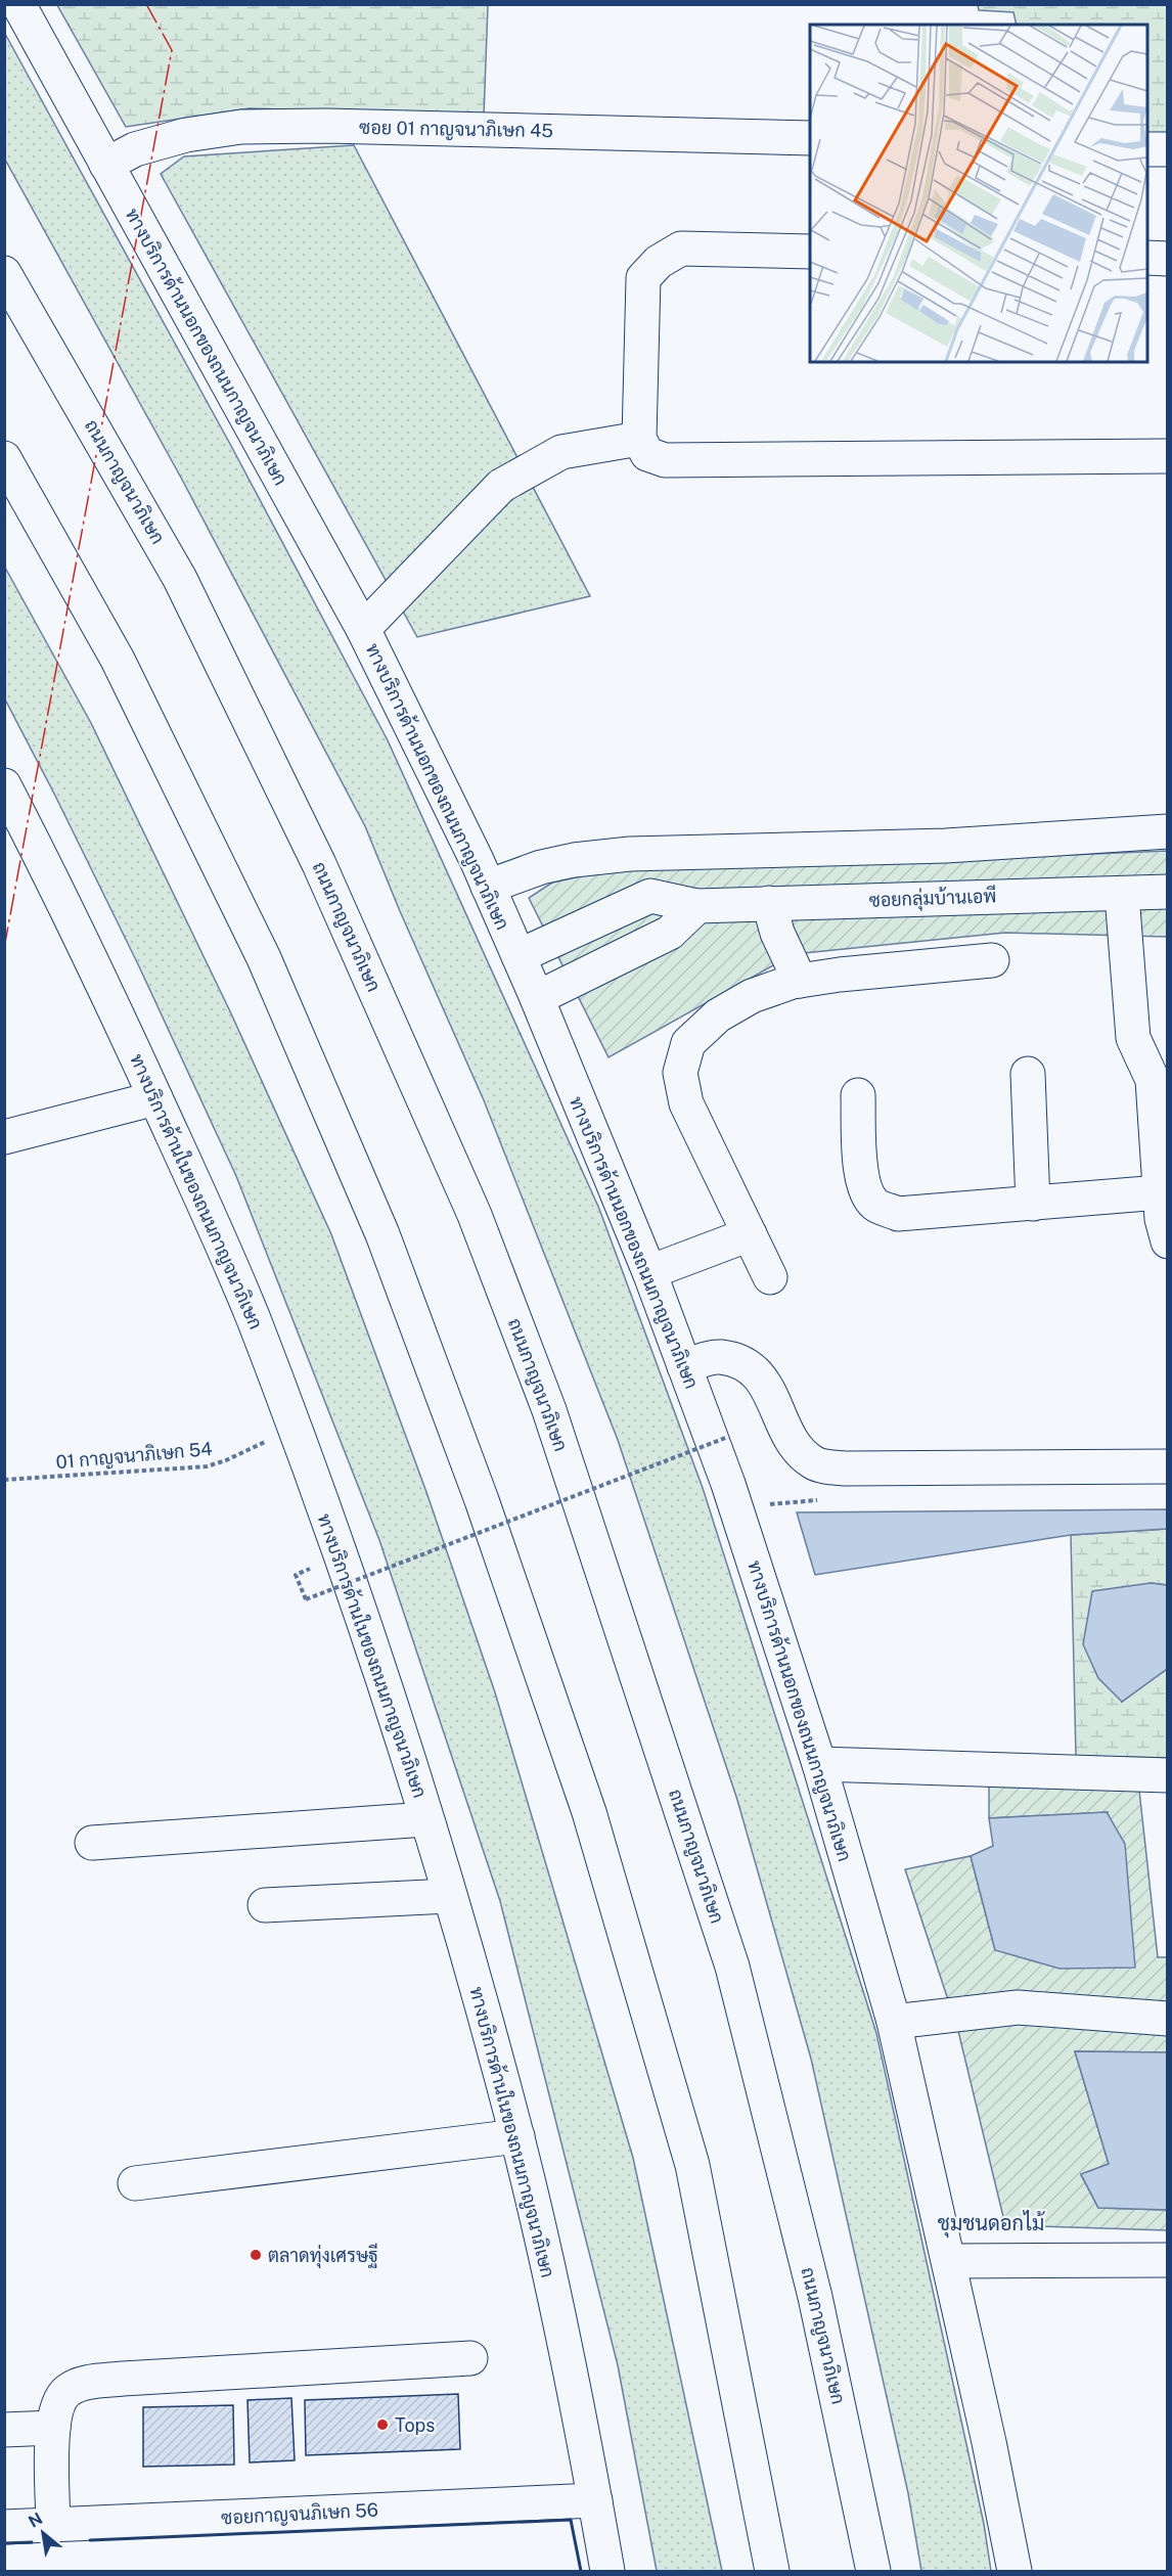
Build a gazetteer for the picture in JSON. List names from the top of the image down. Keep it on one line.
{"streets":{"main road":["ซอย 01 กาญจนาภิเษก 45","ทางบริการด้านนอกของถนนกาญจนาภิเษก","ถนนกาญจนาภิเษก","ซอยกลุ่มบ้านเอพี","ทางบริการด้านในของถนนกาญจนาภิเษก","ซอยกาญจนภิเษก 56"],"path":["01 กาญจนาภิเษก 54"]},"crossings":[["ซอย 01 กาญจนาภิเษก 45","ทางบริการด้านนอกของถนนกาญจนาภิเษก"],["ทางบริการด้านนอกของถนนกาญจนาภิเษก","ซอยกลุ่มบ้านเอพี"],["ทางบริการด้านในของถนนกาญจนาภิเษก","01 กาญจนาภิเษก 54"],["ทางบริการด้านในของถนนกาญจนาภิเษก","ซอยกาญจนภิเษก 56"]],"districts":["ชุมชนดอกไม้"],"places":["ตลาดทุ่งเศรษฐี","Tops"],"north":"top left"}
